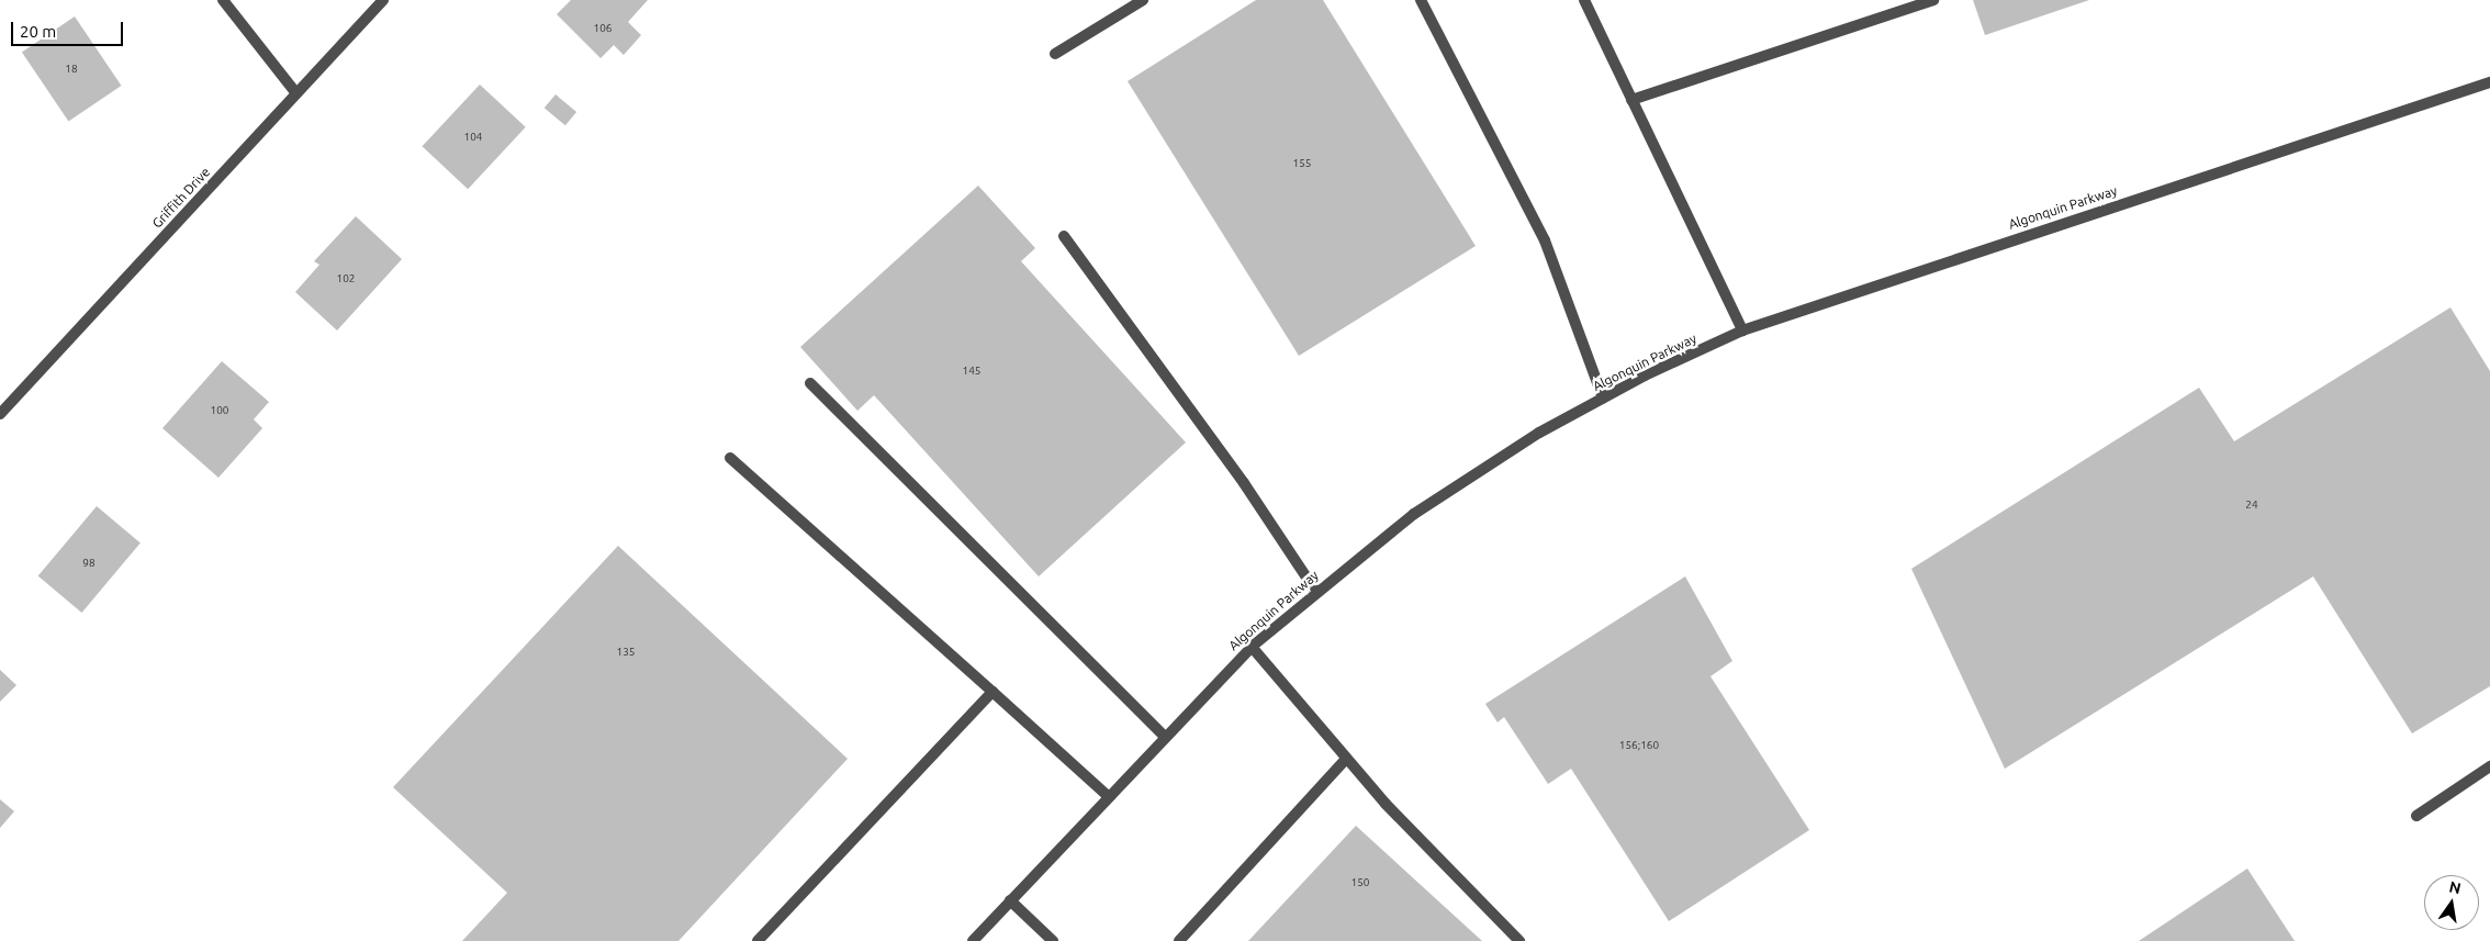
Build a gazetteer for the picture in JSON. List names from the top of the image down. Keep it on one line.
{"streets":{"street":["Griffith Drive","Algonquin Parkway"]},"house_numbers":["106","18","104","155","102","145","100","24","98","135","156;160","150"],"scale_bar":"20 m","north":"top"}
